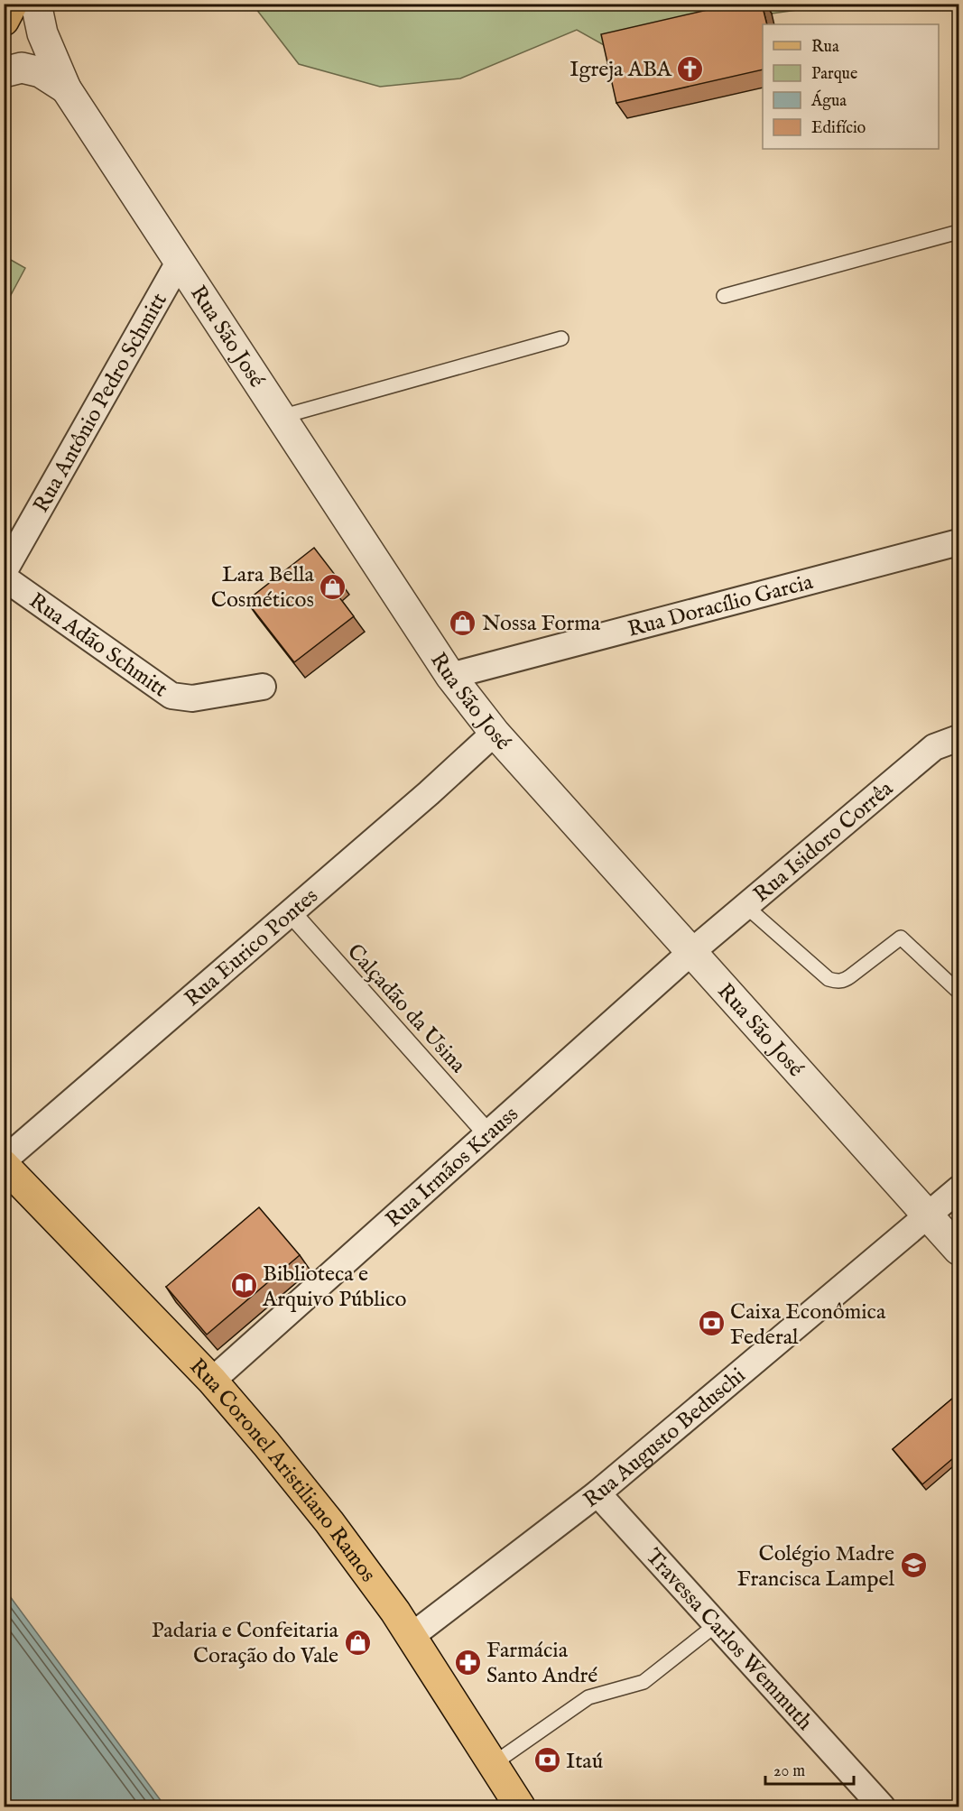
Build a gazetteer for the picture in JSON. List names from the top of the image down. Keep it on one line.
{"streets":{"main road":["Rua Coronel Aristiliano Ramos"],"street":["Rua São José","Rua Antônio Pedro Schmitt","Rua Doracílio Garcia","Rua Adão Schmitt","Rua Isidoro Corrêa","Rua Eurico Pontes","Calçadão da Usina","Rua Irmãos Krauss","Rua Augusto Beduschi","Travessa Carlos Wemmuth"]},"crossings":[["Rua São José","Rua Antônio Pedro Schmitt"],["Rua São José","Rua Doracílio Garcia"],["Rua São José","Rua Isidoro Corrêa"],["Rua São José","Rua Eurico Pontes"],["Rua São José","Rua Irmãos Krauss"],["Rua São José","Rua Augusto Beduschi"],["Rua Isidoro Corrêa","Rua Irmãos Krauss"],["Rua Eurico Pontes","Calçadão da Usina"],["Rua Eurico Pontes","Rua Coronel Aristiliano Ramos"],["Calçadão da Usina","Rua Irmãos Krauss"],["Rua Irmãos Krauss","Rua Coronel Aristiliano Ramos"],["Rua Augusto Beduschi","Rua Coronel Aristiliano Ramos"],["Rua Augusto Beduschi","Travessa Carlos Wemmuth"]],"places":{"church":["Igreja ABA"],"shop":["Lara Bella Cosméticos","Nossa Forma","Padaria e Confeitaria Coração do Vale"],"library":["Biblioteca e Arquivo Público"],"bank":["Caixa Econômica Federal","Itaú"],"school or university":["Colégio Madre Francisca Lampel"],"pharmacy":["Farmácia Santo André"]},"legend":["Rua","Parque","Água","Edifício"],"scale_bar":"20 m"}
